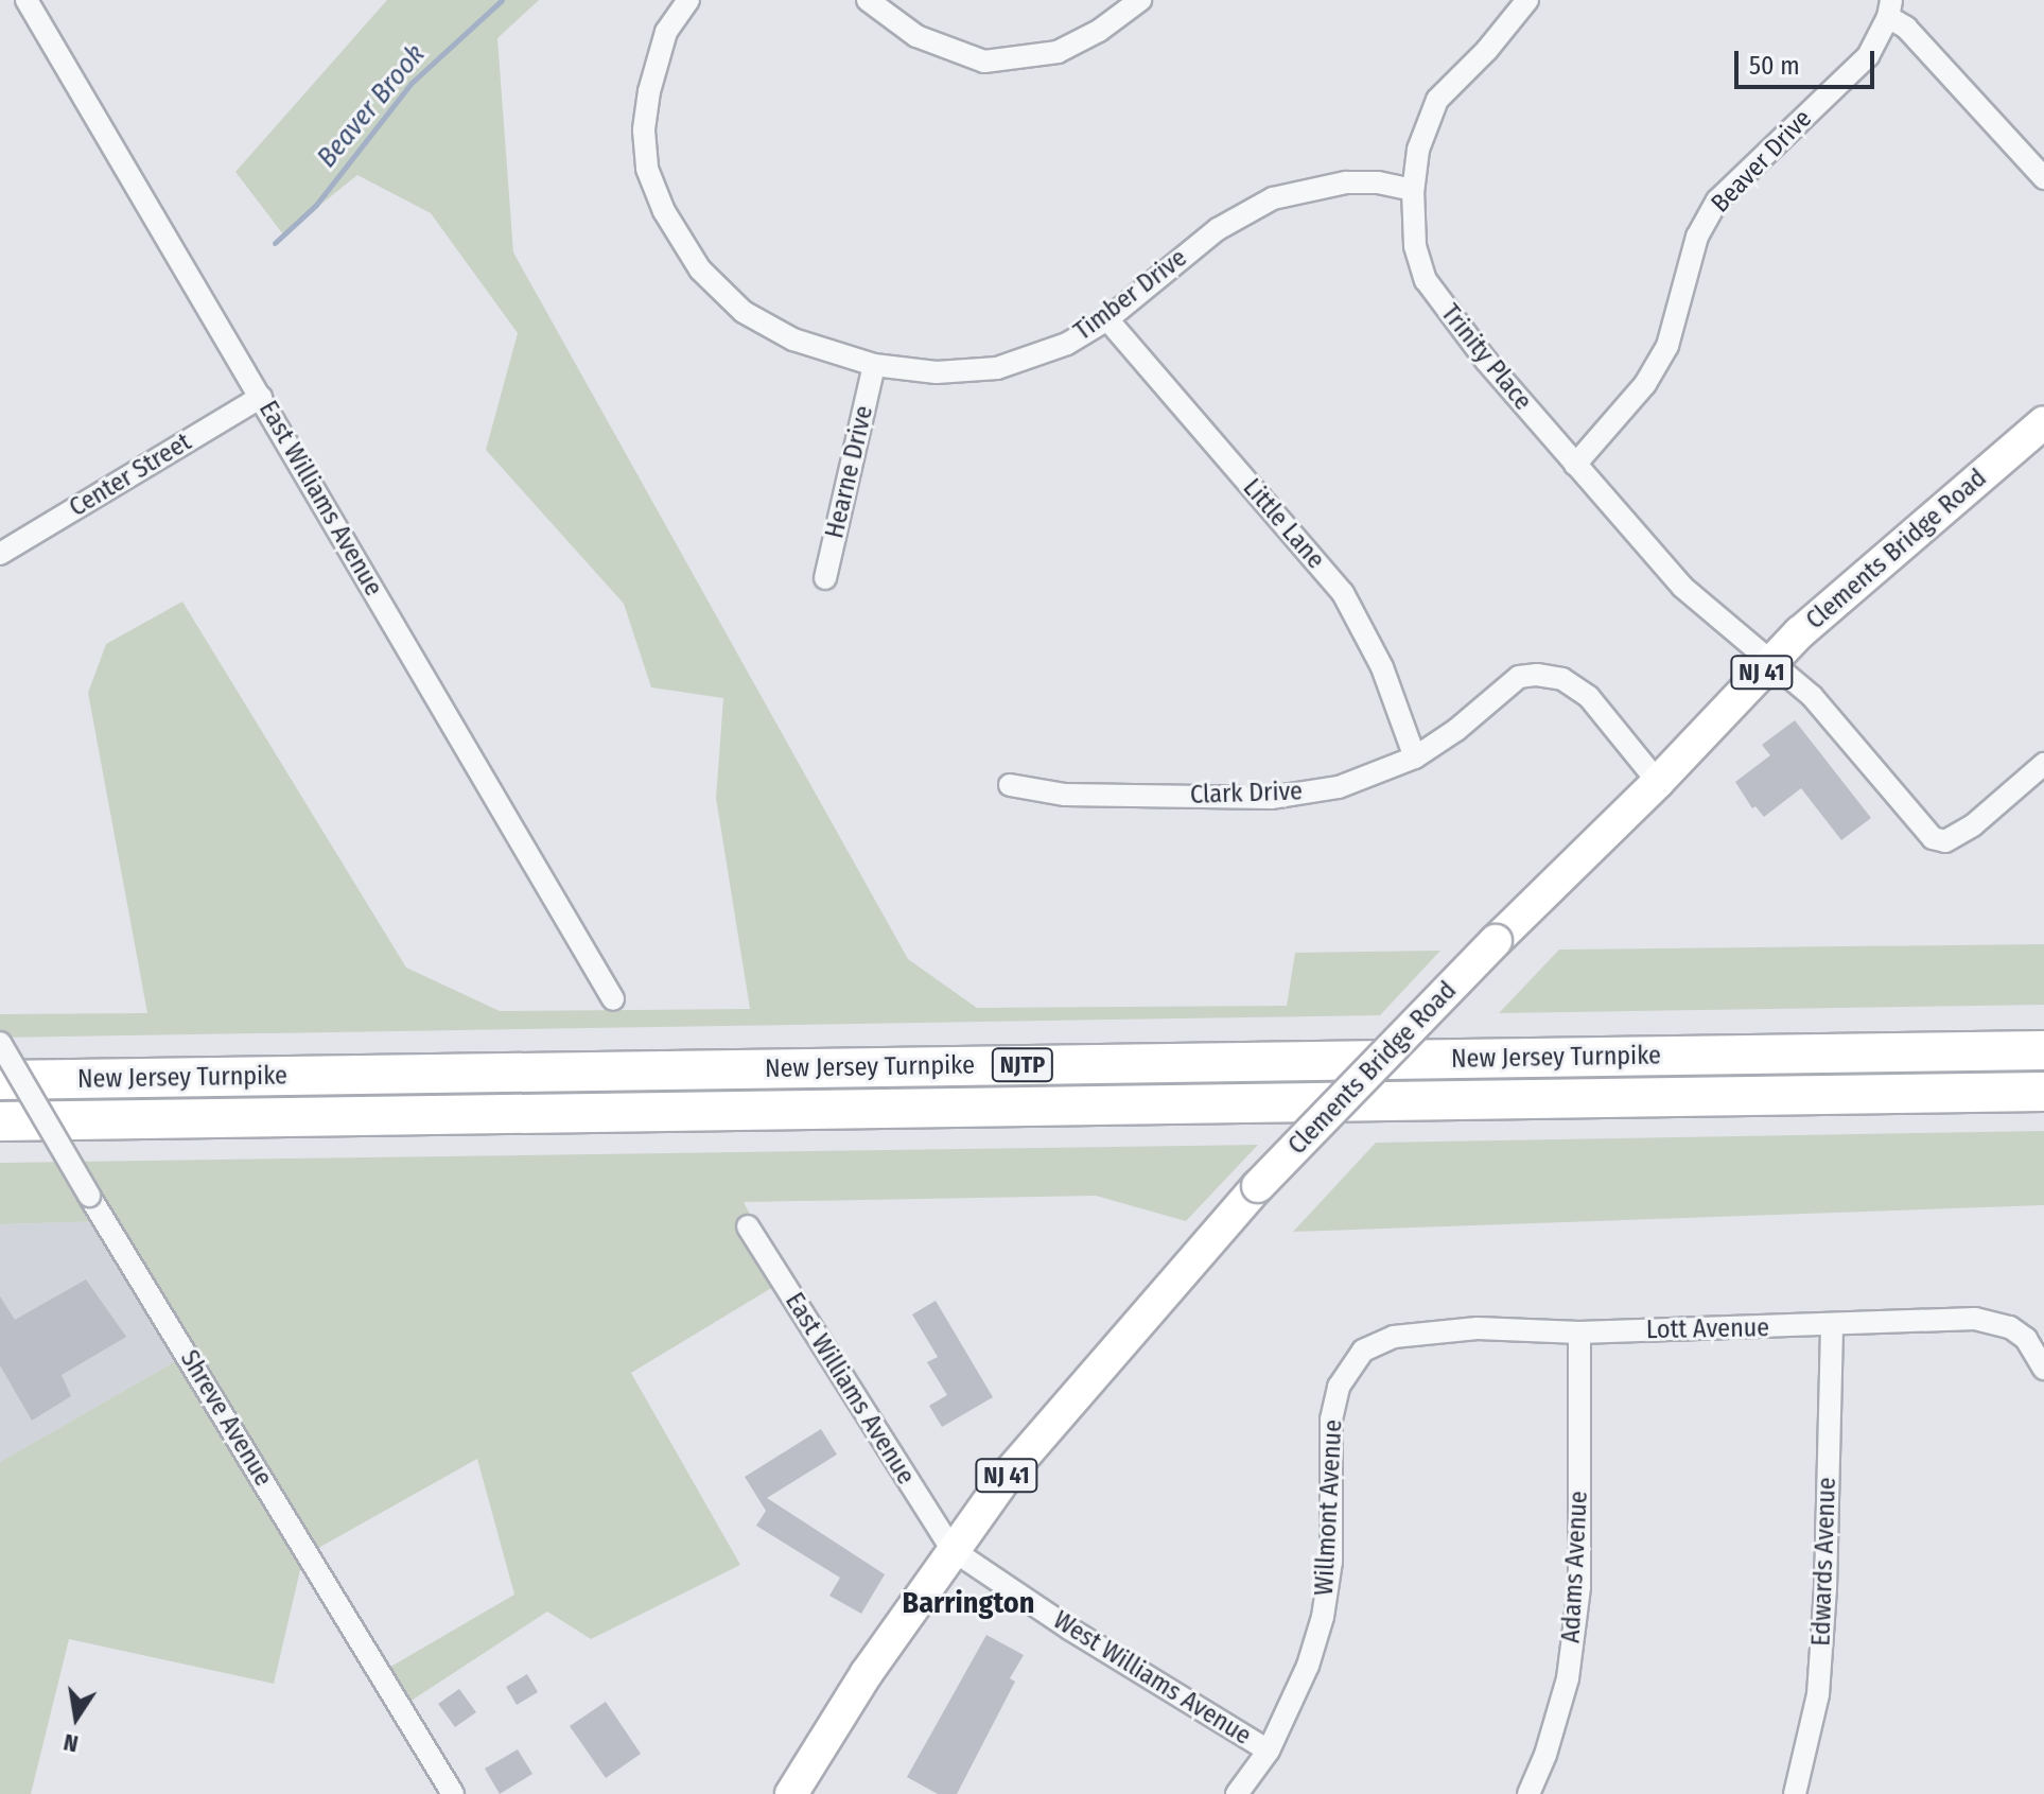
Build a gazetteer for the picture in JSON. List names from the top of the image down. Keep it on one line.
{"streets":{"highway":["New Jersey Turnpike","NJTP"],"main road":["Clements Bridge Road","NJ 41"],"street":["Beaver Drive","Timber Drive","Trinity Place","Hearne Drive","Center Street","East Williams Avenue","Little Lane","Clark Drive","Lott Avenue","Shreve Avenue","Willmont Avenue","Edwards Avenue","Adams Avenue","West Williams Avenue"]},"crossings":[["Beaver Drive","Trinity Place"],["Timber Drive","Trinity Place"],["Timber Drive","Hearne Drive"],["Timber Drive","Little Lane"],["Trinity Place","Clements Bridge Road"],["Center Street","East Williams Avenue"],["East Williams Avenue","Clements Bridge Road"],["East Williams Avenue","West Williams Avenue"],["Little Lane","Clark Drive"],["Clements Bridge Road","Clark Drive"],["Clements Bridge Road","West Williams Avenue"],["Lott Avenue","Willmont Avenue"],["Lott Avenue","Edwards Avenue"],["Lott Avenue","Adams Avenue"],["Willmont Avenue","West Williams Avenue"]],"districts":["Barrington"],"water":["Beaver Brook"],"scale_bar":"50 m","north":"bottom"}
